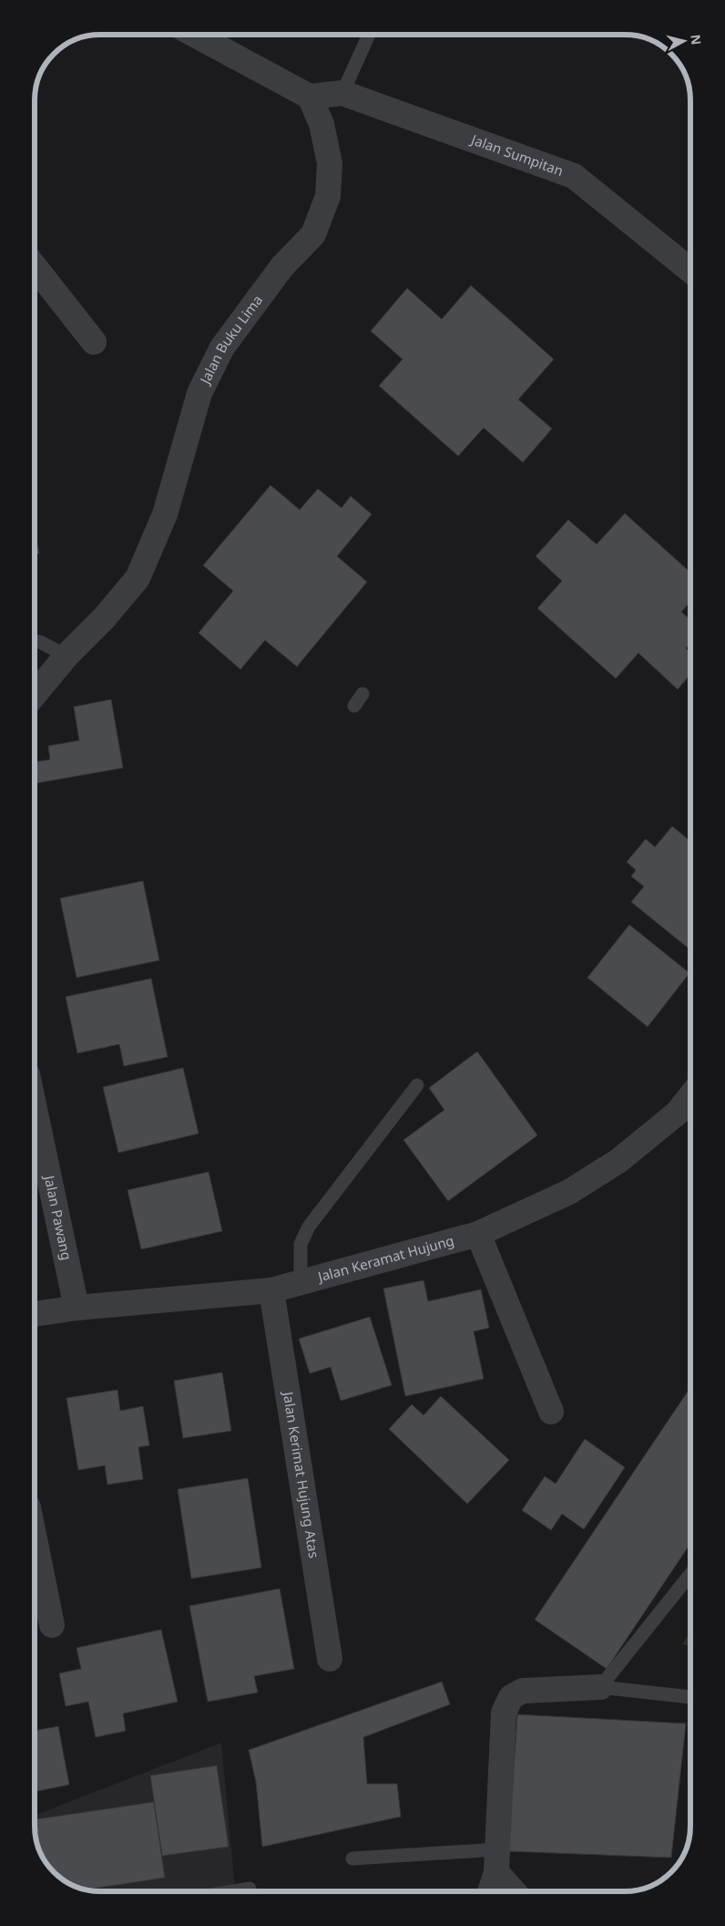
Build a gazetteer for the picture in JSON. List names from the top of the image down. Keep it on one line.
{"streets":{"street":["Jalan Sumpitan","Jalan Buku Lima","Jalan Pawang","Jalan Keramat Hujung","Jalan Kerimat Hujung Atas"]},"crossings":[["Jalan Sumpitan","Jalan Buku Lima"],["Jalan Pawang","Jalan Keramat Hujung"],["Jalan Keramat Hujung","Jalan Kerimat Hujung Atas"]],"north":"right"}
